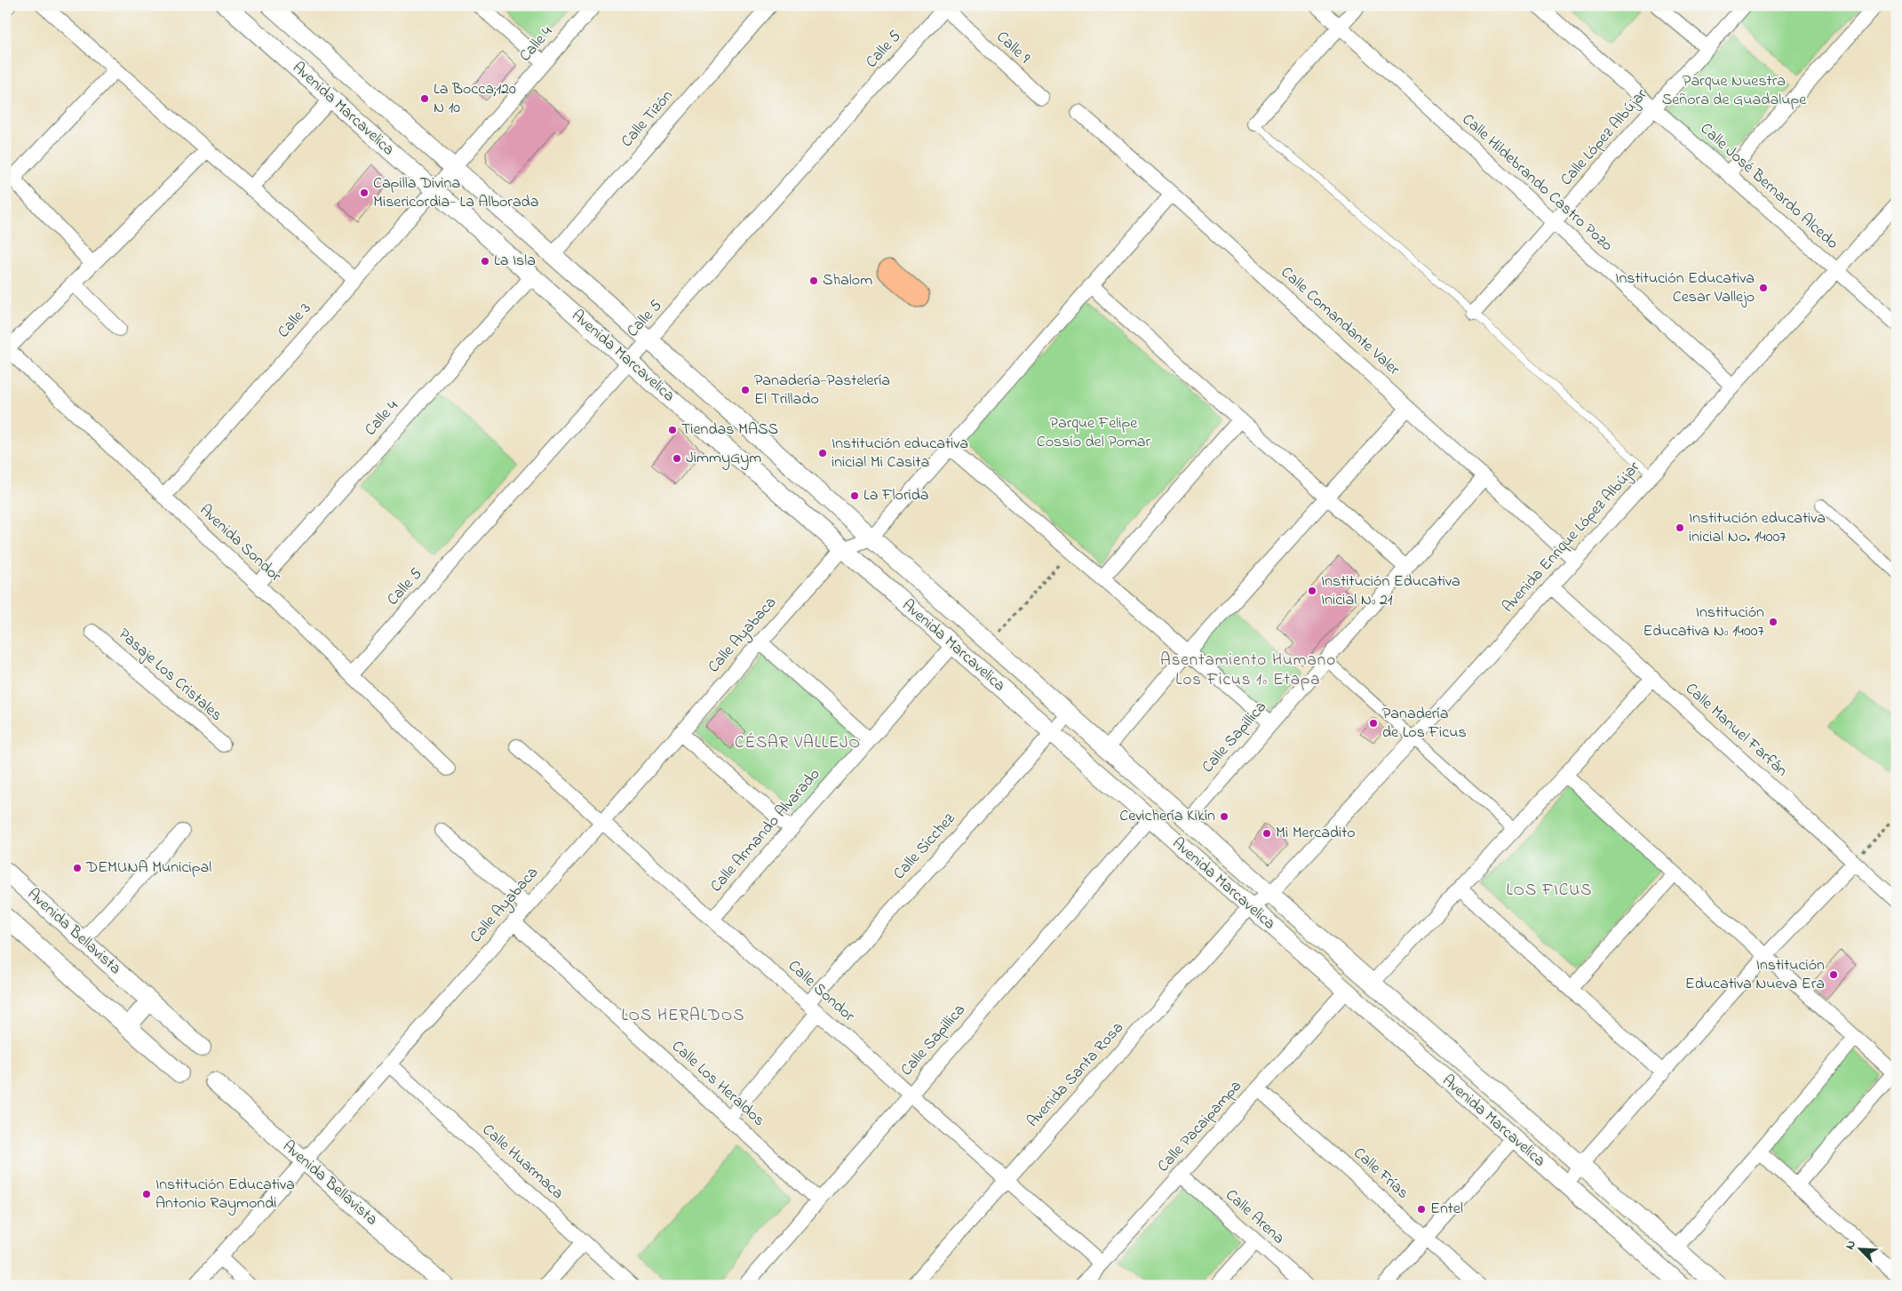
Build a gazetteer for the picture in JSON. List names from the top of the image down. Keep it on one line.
{"streets":{"street":["Calle 4","Calle 9","Calle 5","Avenida Marcavelica","Calle Tizón","Calle López Albújar","Calle Hildebrando Castro Pozo","Calle José Bernardo Alcedo","Calle 3","Calle Comandante Valer","Avenida Enrique López Albújar","Avenida Sondor","Calle Ayabaca","Pasaje Los Cristales","Calle Manuel Farfán","Calle Sapillica","Calle Armando Alvarado","Calle Sícchez","Avenida Bellavista","Calle Sondor","Avenida Santa Rosa","Calle Los Heraldos","Calle Pacaipampa","Calle Huarmaca","Calle Frías","Calle Arena"]},"crossings":[["Calle 4","Avenida Marcavelica"],["Calle 4","Calle 3"],["Calle 4","Avenida Sondor"],["Calle 9","Calle 5"],["Calle 5","Avenida Marcavelica"],["Calle 5","Avenida Sondor"],["Avenida Marcavelica","Calle Tizón"],["Avenida Marcavelica","Calle 3"],["Avenida Marcavelica","Avenida Enrique López Albújar"],["Avenida Marcavelica","Calle Ayabaca"],["Avenida Marcavelica","Calle Sapillica"],["Avenida Marcavelica","Calle Armando Alvarado"],["Avenida Marcavelica","Calle Sícchez"],["Avenida Marcavelica","Avenida Santa Rosa"],["Avenida Marcavelica","Calle Pacaipampa"],["Calle López Albújar","Calle Hildebrando Castro Pozo"],["Calle López Albújar","Calle José Bernardo Alcedo"],["Calle Hildebrando Castro Pozo","Avenida Enrique López Albújar"],["Calle José Bernardo Alcedo","Avenida Enrique López Albújar"],["Calle 3","Avenida Sondor"],["Calle Comandante Valer","Avenida Enrique López Albújar"],["Calle Comandante Valer","Calle Sapillica"],["Avenida Enrique López Albújar","Calle Manuel Farfán"],["Avenida Enrique López Albújar","Avenida Santa Rosa"],["Calle Ayabaca","Avenida Bellavista"],["Calle Ayabaca","Calle Sondor"],["Calle Ayabaca","Calle Los Heraldos"],["Calle Ayabaca","Calle Huarmaca"],["Calle Sapillica","Calle Sondor"],["Calle Sapillica","Calle Los Heraldos"],["Calle Armando Alvarado","Calle Sondor"],["Calle Sícchez","Calle Sondor"],["Calle Sícchez","Calle Los Heraldos"],["Calle Sondor","Avenida Santa Rosa"],["Calle Sondor","Calle Pacaipampa"],["Calle Pacaipampa","Calle Frías"],["Calle Pacaipampa","Calle Arena"]],"districts":["Asentamiento Humano Los Ficus 1ª Etapa","CÉSAR VALLEJO","LOS FICUS","LOS HERALDOS"],"parks":["Parque Nuestra Señora de Guadalupe","Parque Felipe Cossío del Pomar"],"places":["La Bocca;120 N 10","Capilla Divina Misericordia- La Alborada","La Isla","Shalom","Institución Educativa Cesar Vallejo","Panadería-Pastelería El Trillado","Tiendas MASS","Institución educativa inicial Mi Casita","JimmyGym","La Florida","Institución educativa inicial No. 14007","Institución Educativa Inicial Nº 21","Institución Educativa Nº 14007","Panadería de Los Ficus","Cevichería Kikín","Mi Mercadito","DEMUNA Municipal","Institución Educativa Nueva Era","Institución Educativa Antonio Raymondi","Entel"],"north":"top left"}
